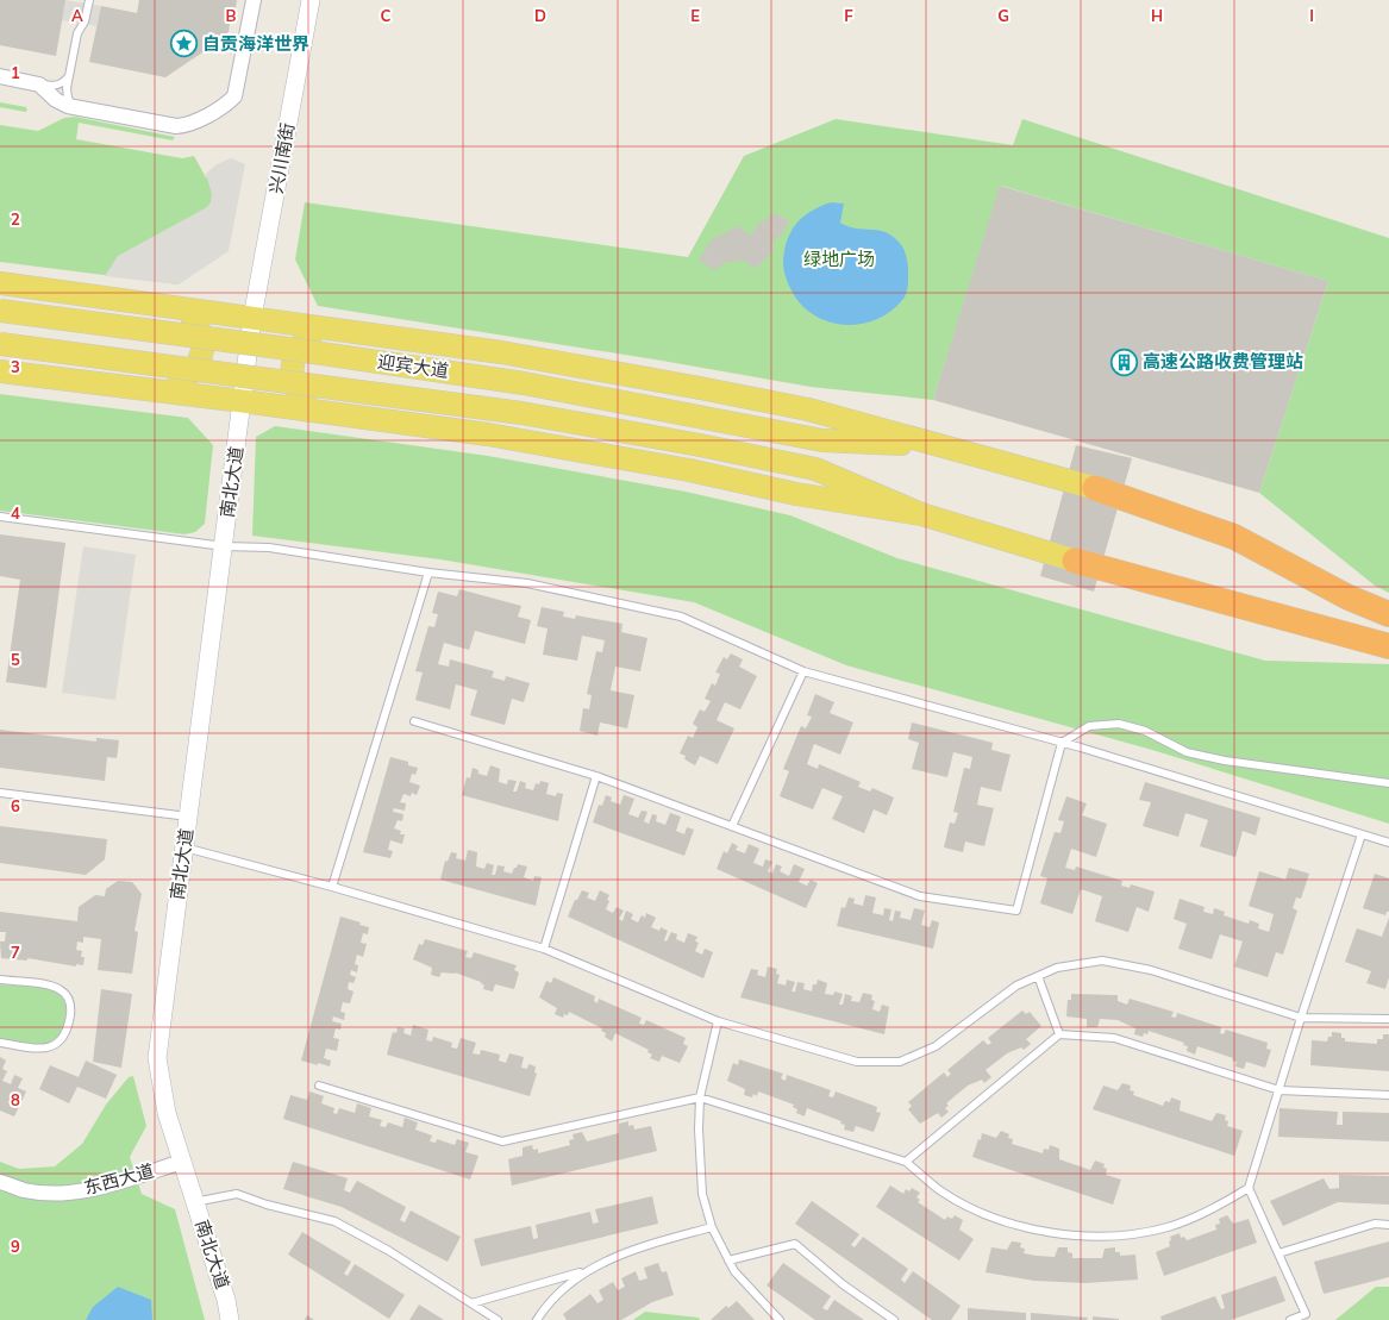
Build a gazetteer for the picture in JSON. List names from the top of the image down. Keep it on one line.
{"streets":{"main road":["迎宾大道"],"street":["兴川南街","南北大道","东西大道"]},"crossings":[["兴川南街","南北大道"],["南北大道","东西大道"]],"parks":["绿地广场"],"places":{"place":["自贡海洋世界"],"building":["高速公路收费管理站"]},"grid":{"columns":["A","B","C","D","E","F","G","H","I"],"rows":["1","2","3","4","5","6","7","8","9"]}}
